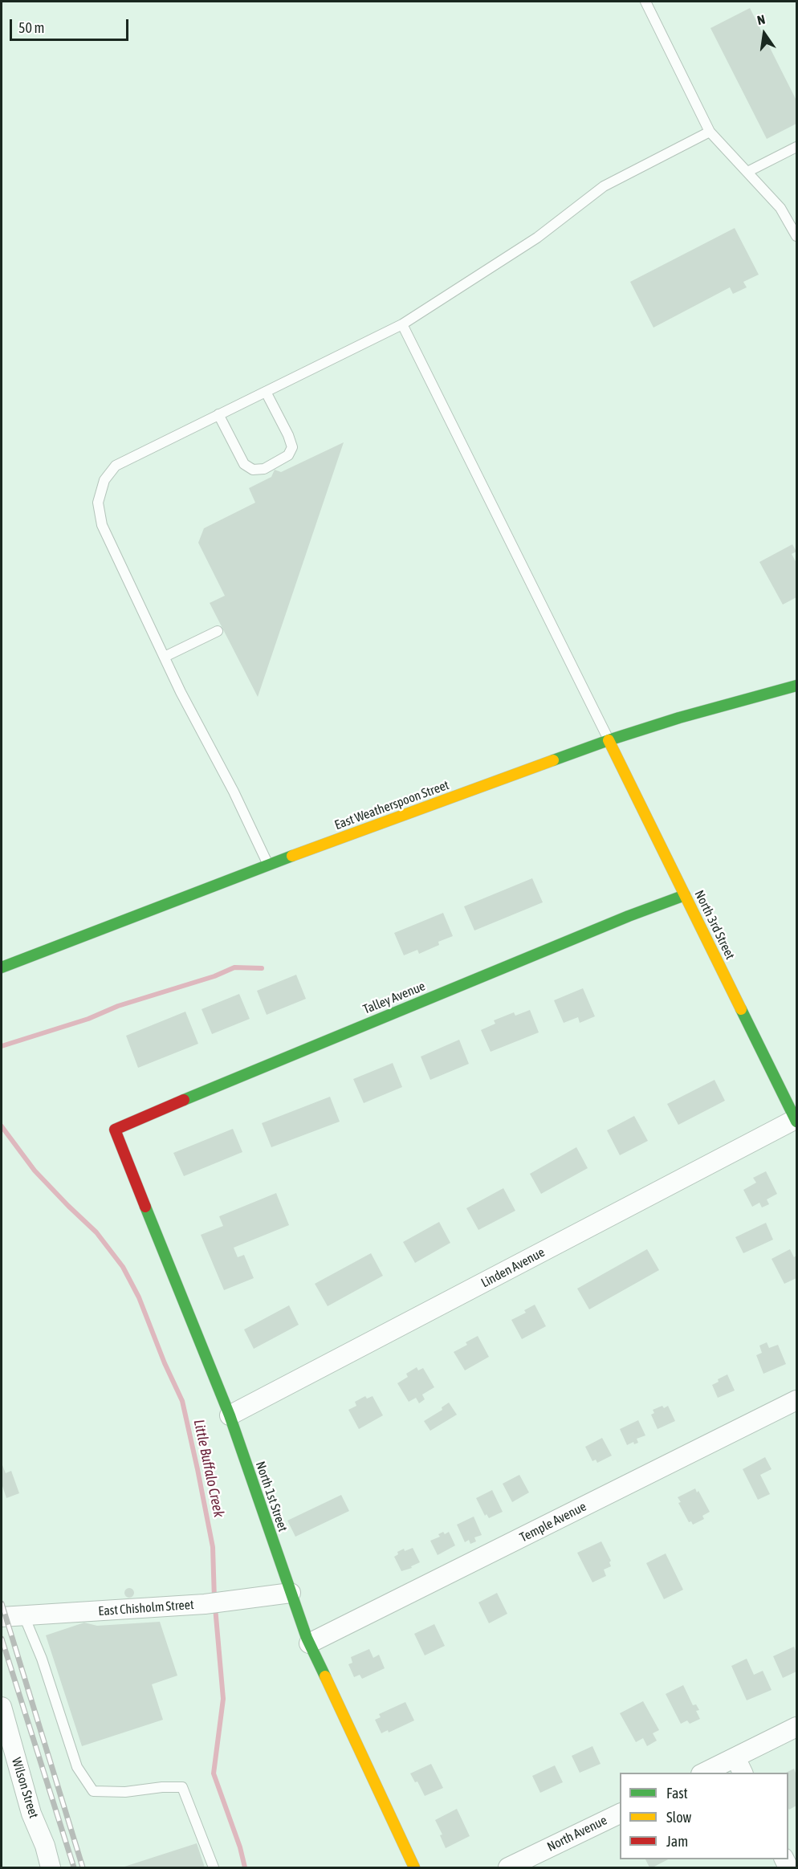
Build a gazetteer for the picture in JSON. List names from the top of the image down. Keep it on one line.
{"streets":{"street":["East Weatherspoon Street","North 3rd Street","Talley Avenue","Linden Avenue","North 1st Street","Temple Avenue","East Chisholm Street","Wilson Street","North Avenue"]},"crossings":[["East Weatherspoon Street","North 3rd Street"],["North 3rd Street","Talley Avenue"],["North 3rd Street","Linden Avenue"],["Talley Avenue","North 1st Street"],["Linden Avenue","North 1st Street"],["North 1st Street","Temple Avenue"],["North 1st Street","East Chisholm Street"]],"water":["Little Buffalo Creek"],"legend":["Fast","Slow","Jam"],"scale_bar":"50 m","north":"top"}
